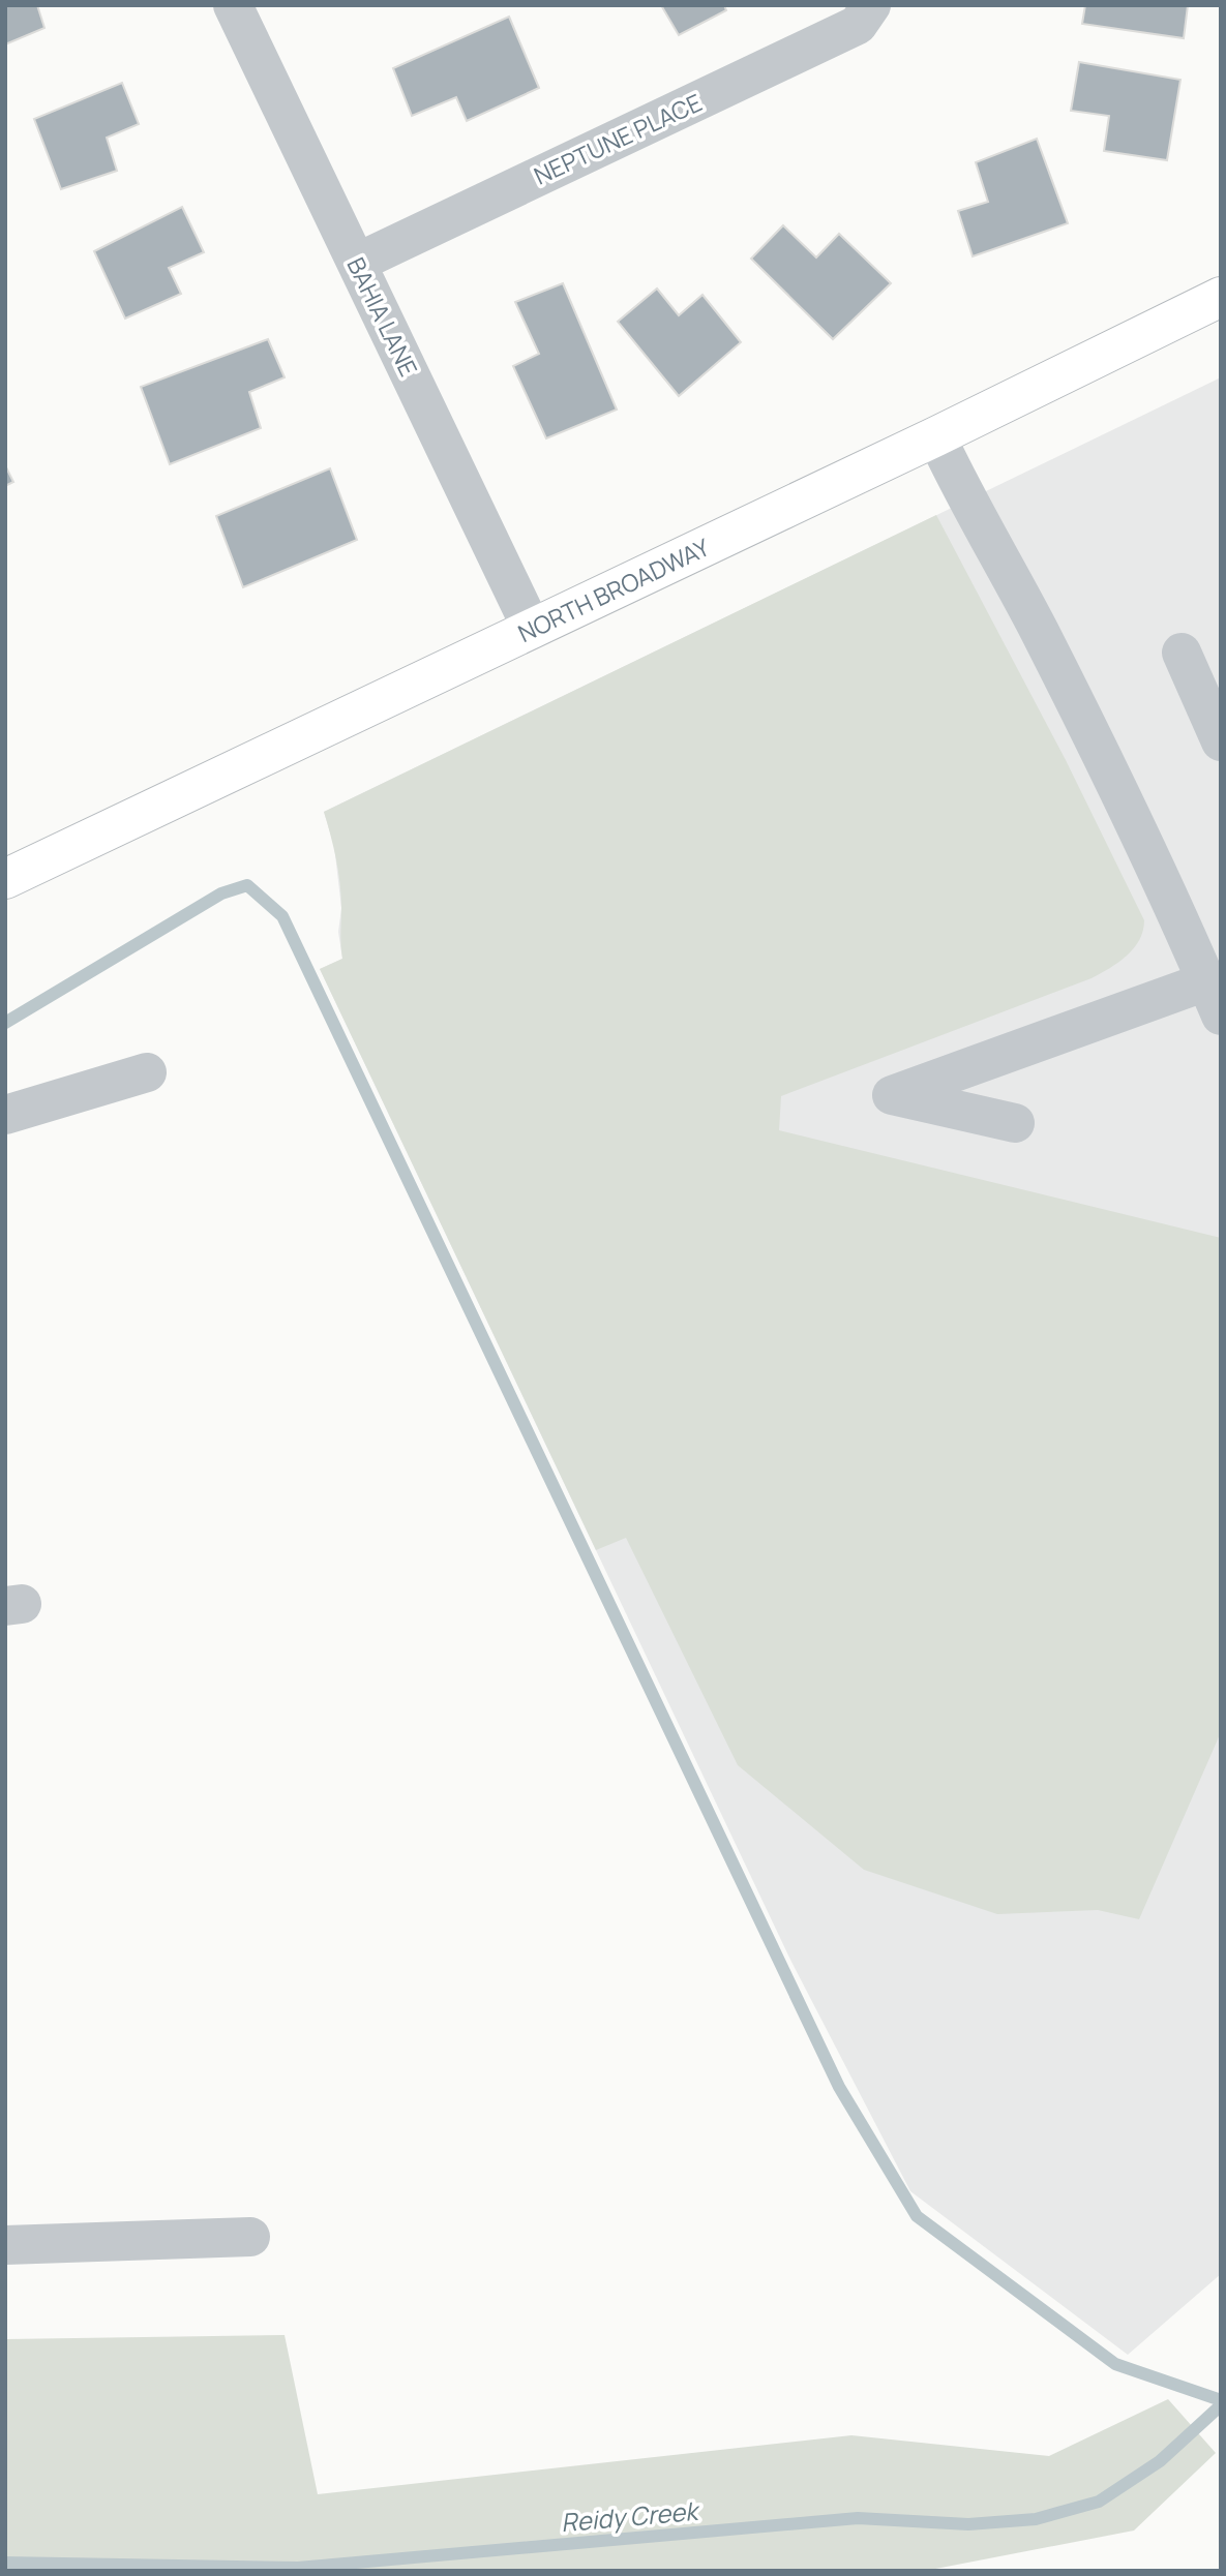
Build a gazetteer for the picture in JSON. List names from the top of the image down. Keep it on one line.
{"streets":{"main road":["NORTH BROADWAY"],"street":["NEPTUNE PLACE","BAHIA LANE"]},"crossings":[["NEPTUNE PLACE","BAHIA LANE"],["BAHIA LANE","NORTH BROADWAY"]],"water":["Reidy Creek"]}
